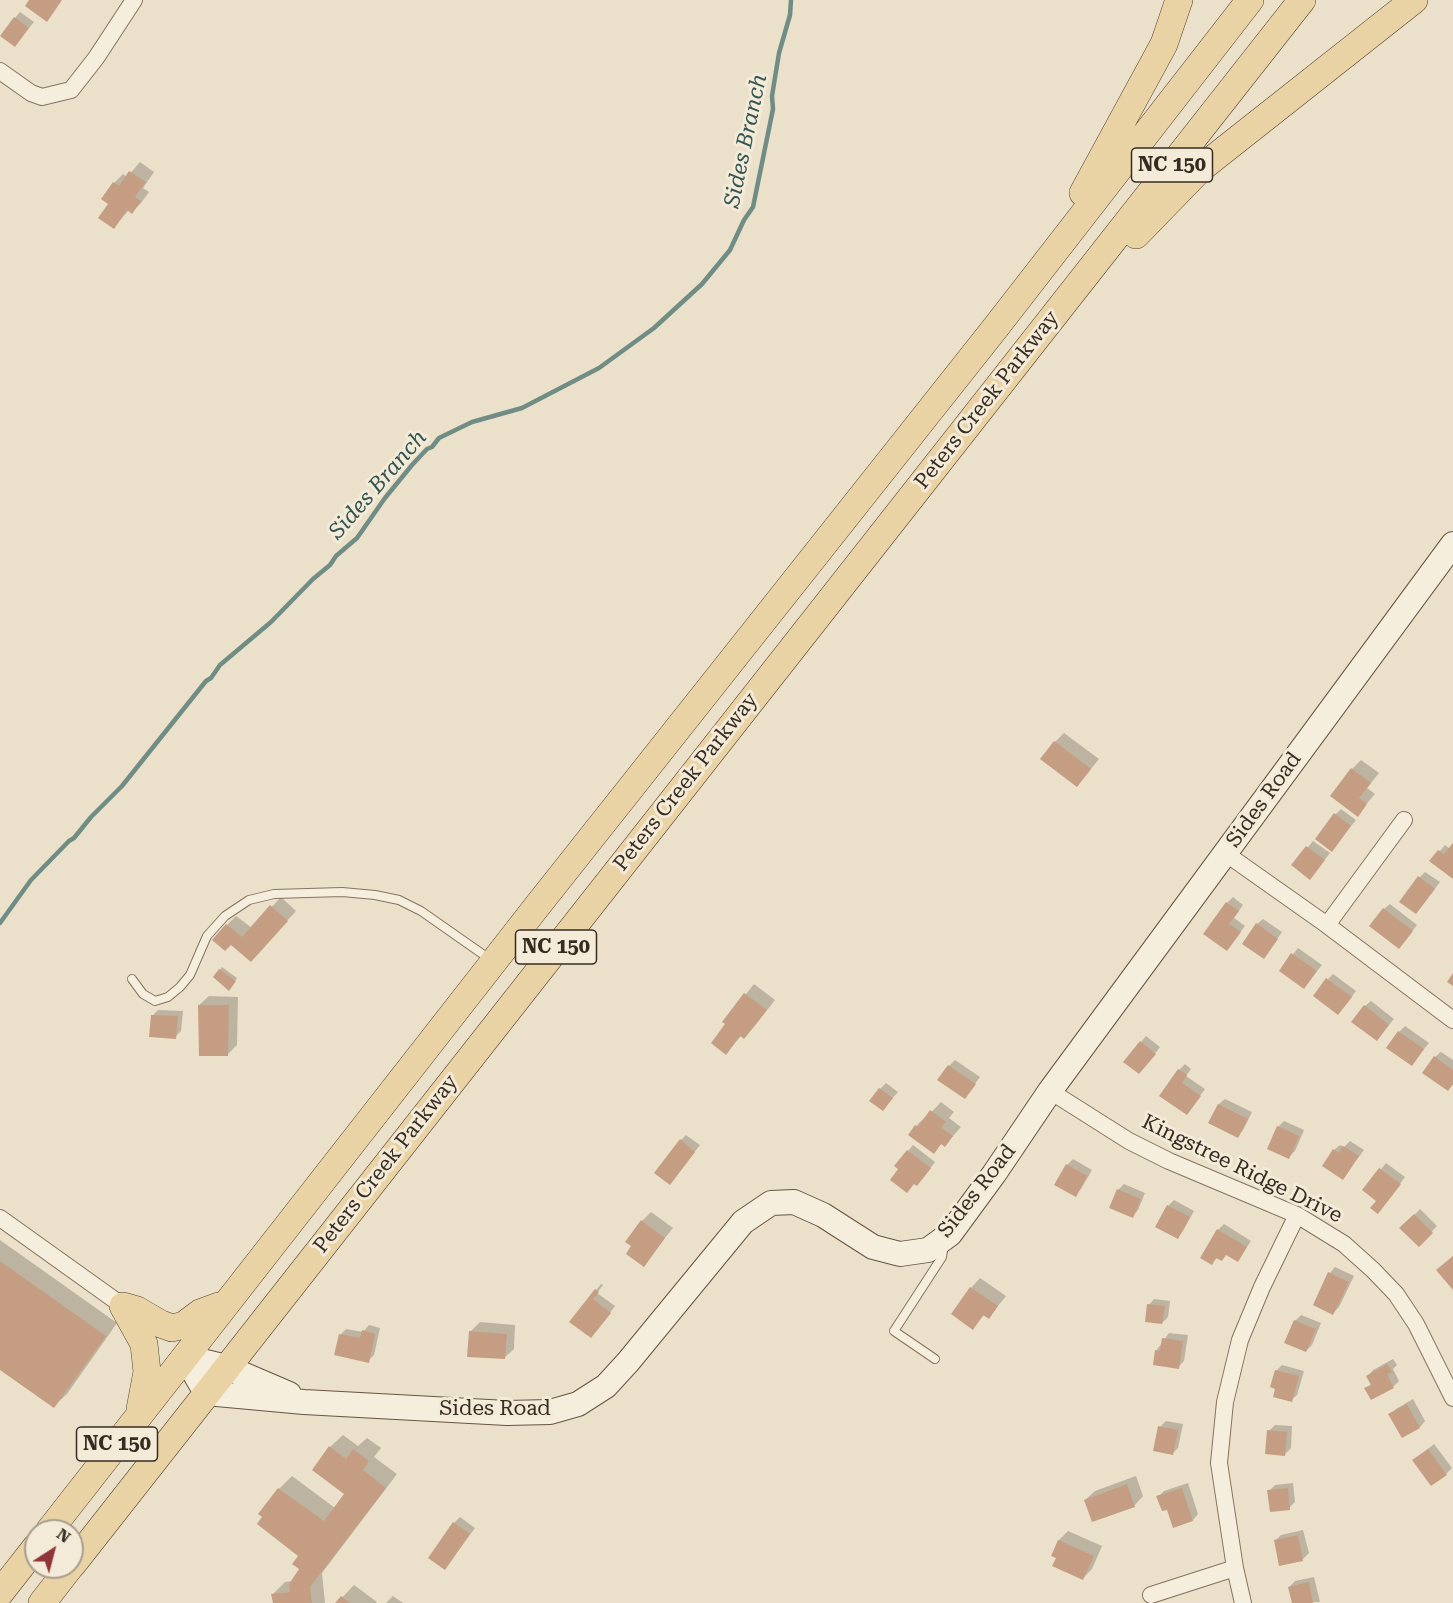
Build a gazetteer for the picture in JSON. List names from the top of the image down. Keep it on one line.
{"streets":{"main road":["NC 150","Peters Creek Parkway"],"street":["Sides Road","Kingstree Ridge Drive"]},"crossings":[["Peters Creek Parkway","Sides Road"],["Sides Road","Kingstree Ridge Drive"]],"water":["Sides Branch"],"north":"top right"}
